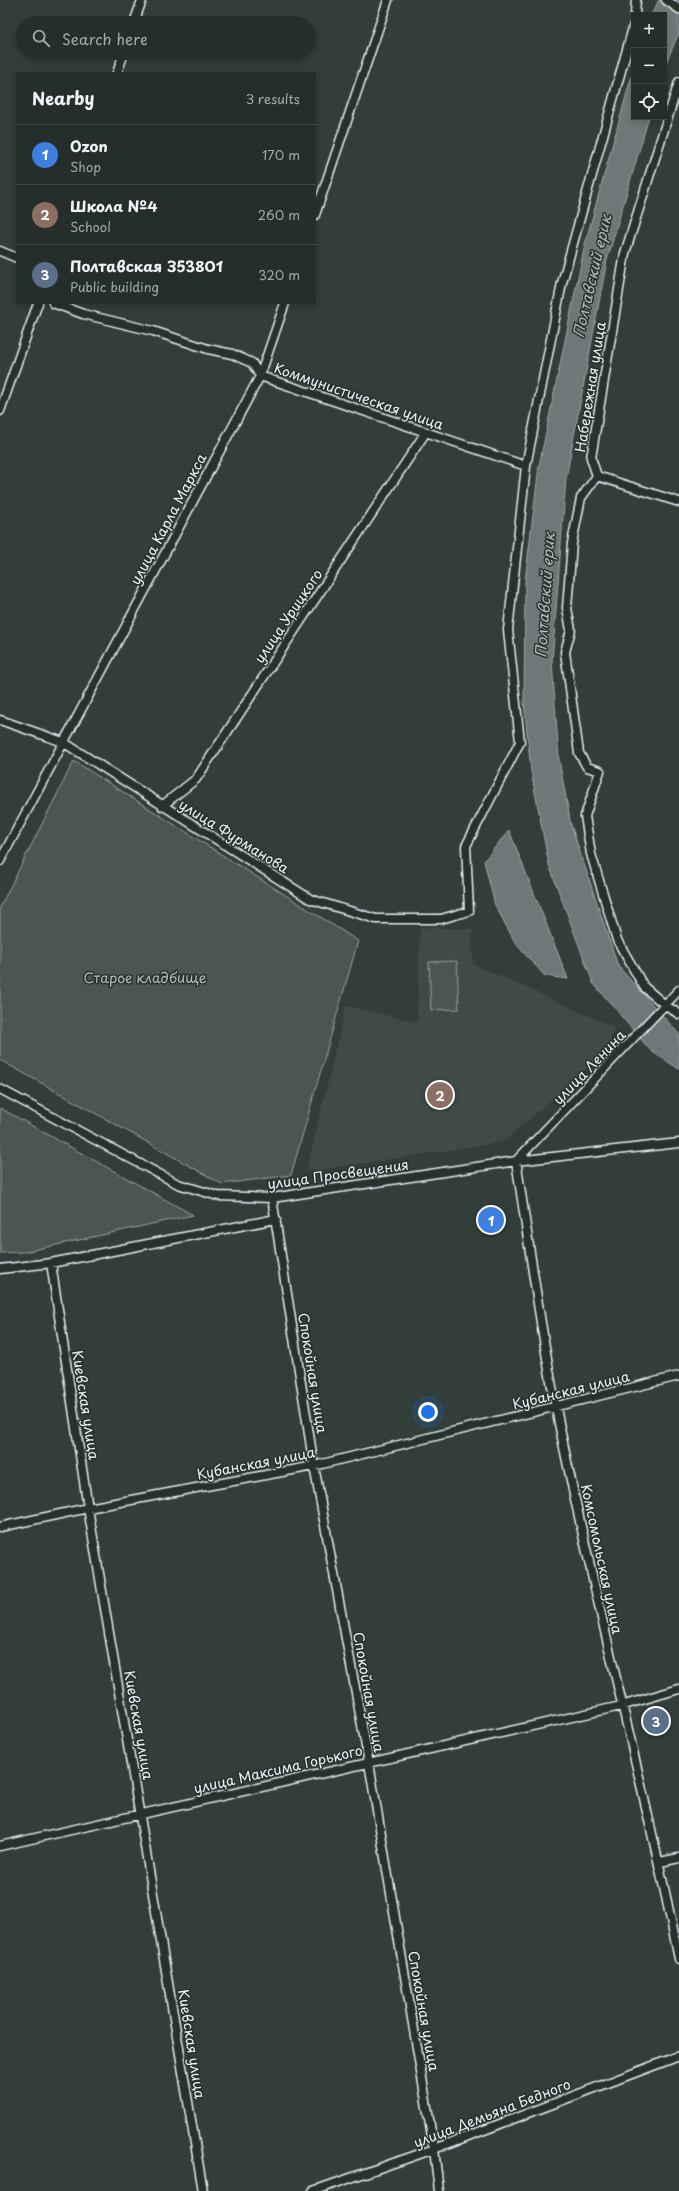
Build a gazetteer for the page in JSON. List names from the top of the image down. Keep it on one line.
{"streets":{"street":["Набережная улица","Коммунистическая улица","улица Карла Маркса","улица Урицкого","улица Фурманова","улица Ленина","улица Просвещения","Спокойная улица","Кубанская улица","Киевская улица","Комсомольская улица","улица Максима Горького","улица Демьяна Бедного"]},"crossings":[["Коммунистическая улица","улица Карла Маркса"],["Коммунистическая улица","улица Урицкого"],["Коммунистическая улица","улица Фурманова"],["улица Карла Маркса","улица Фурманова"],["улица Урицкого","улица Фурманова"],["улица Ленина","улица Просвещения"],["улица Ленина","Комсомольская улица"],["улица Просвещения","Спокойная улица"],["улица Просвещения","Комсомольская улица"],["Спокойная улица","Кубанская улица"],["Спокойная улица","улица Максима Горького"],["Спокойная улица","улица Демьяна Бедного"],["Кубанская улица","Киевская улица"],["Кубанская улица","Комсомольская улица"],["Киевская улица","улица Максима Горького"],["Комсомольская улица","улица Максима Горького"]],"water":["Полтавский ерик"],"parks":["Старое кладбище"],"page":{"map_buttons":["+","−"],"search":"Search here","heading":["Nearby","3 results"],"list":[{"mark":"1","name":"Ozon","note":"Shop","value":"170 m"},{"mark":"2","name":"Школа №4","note":"School","value":"260 m"},{"mark":"3","name":"Полтавская 353801","note":"Public building","value":"320 m"}],"pins":["2","1","3"]}}
